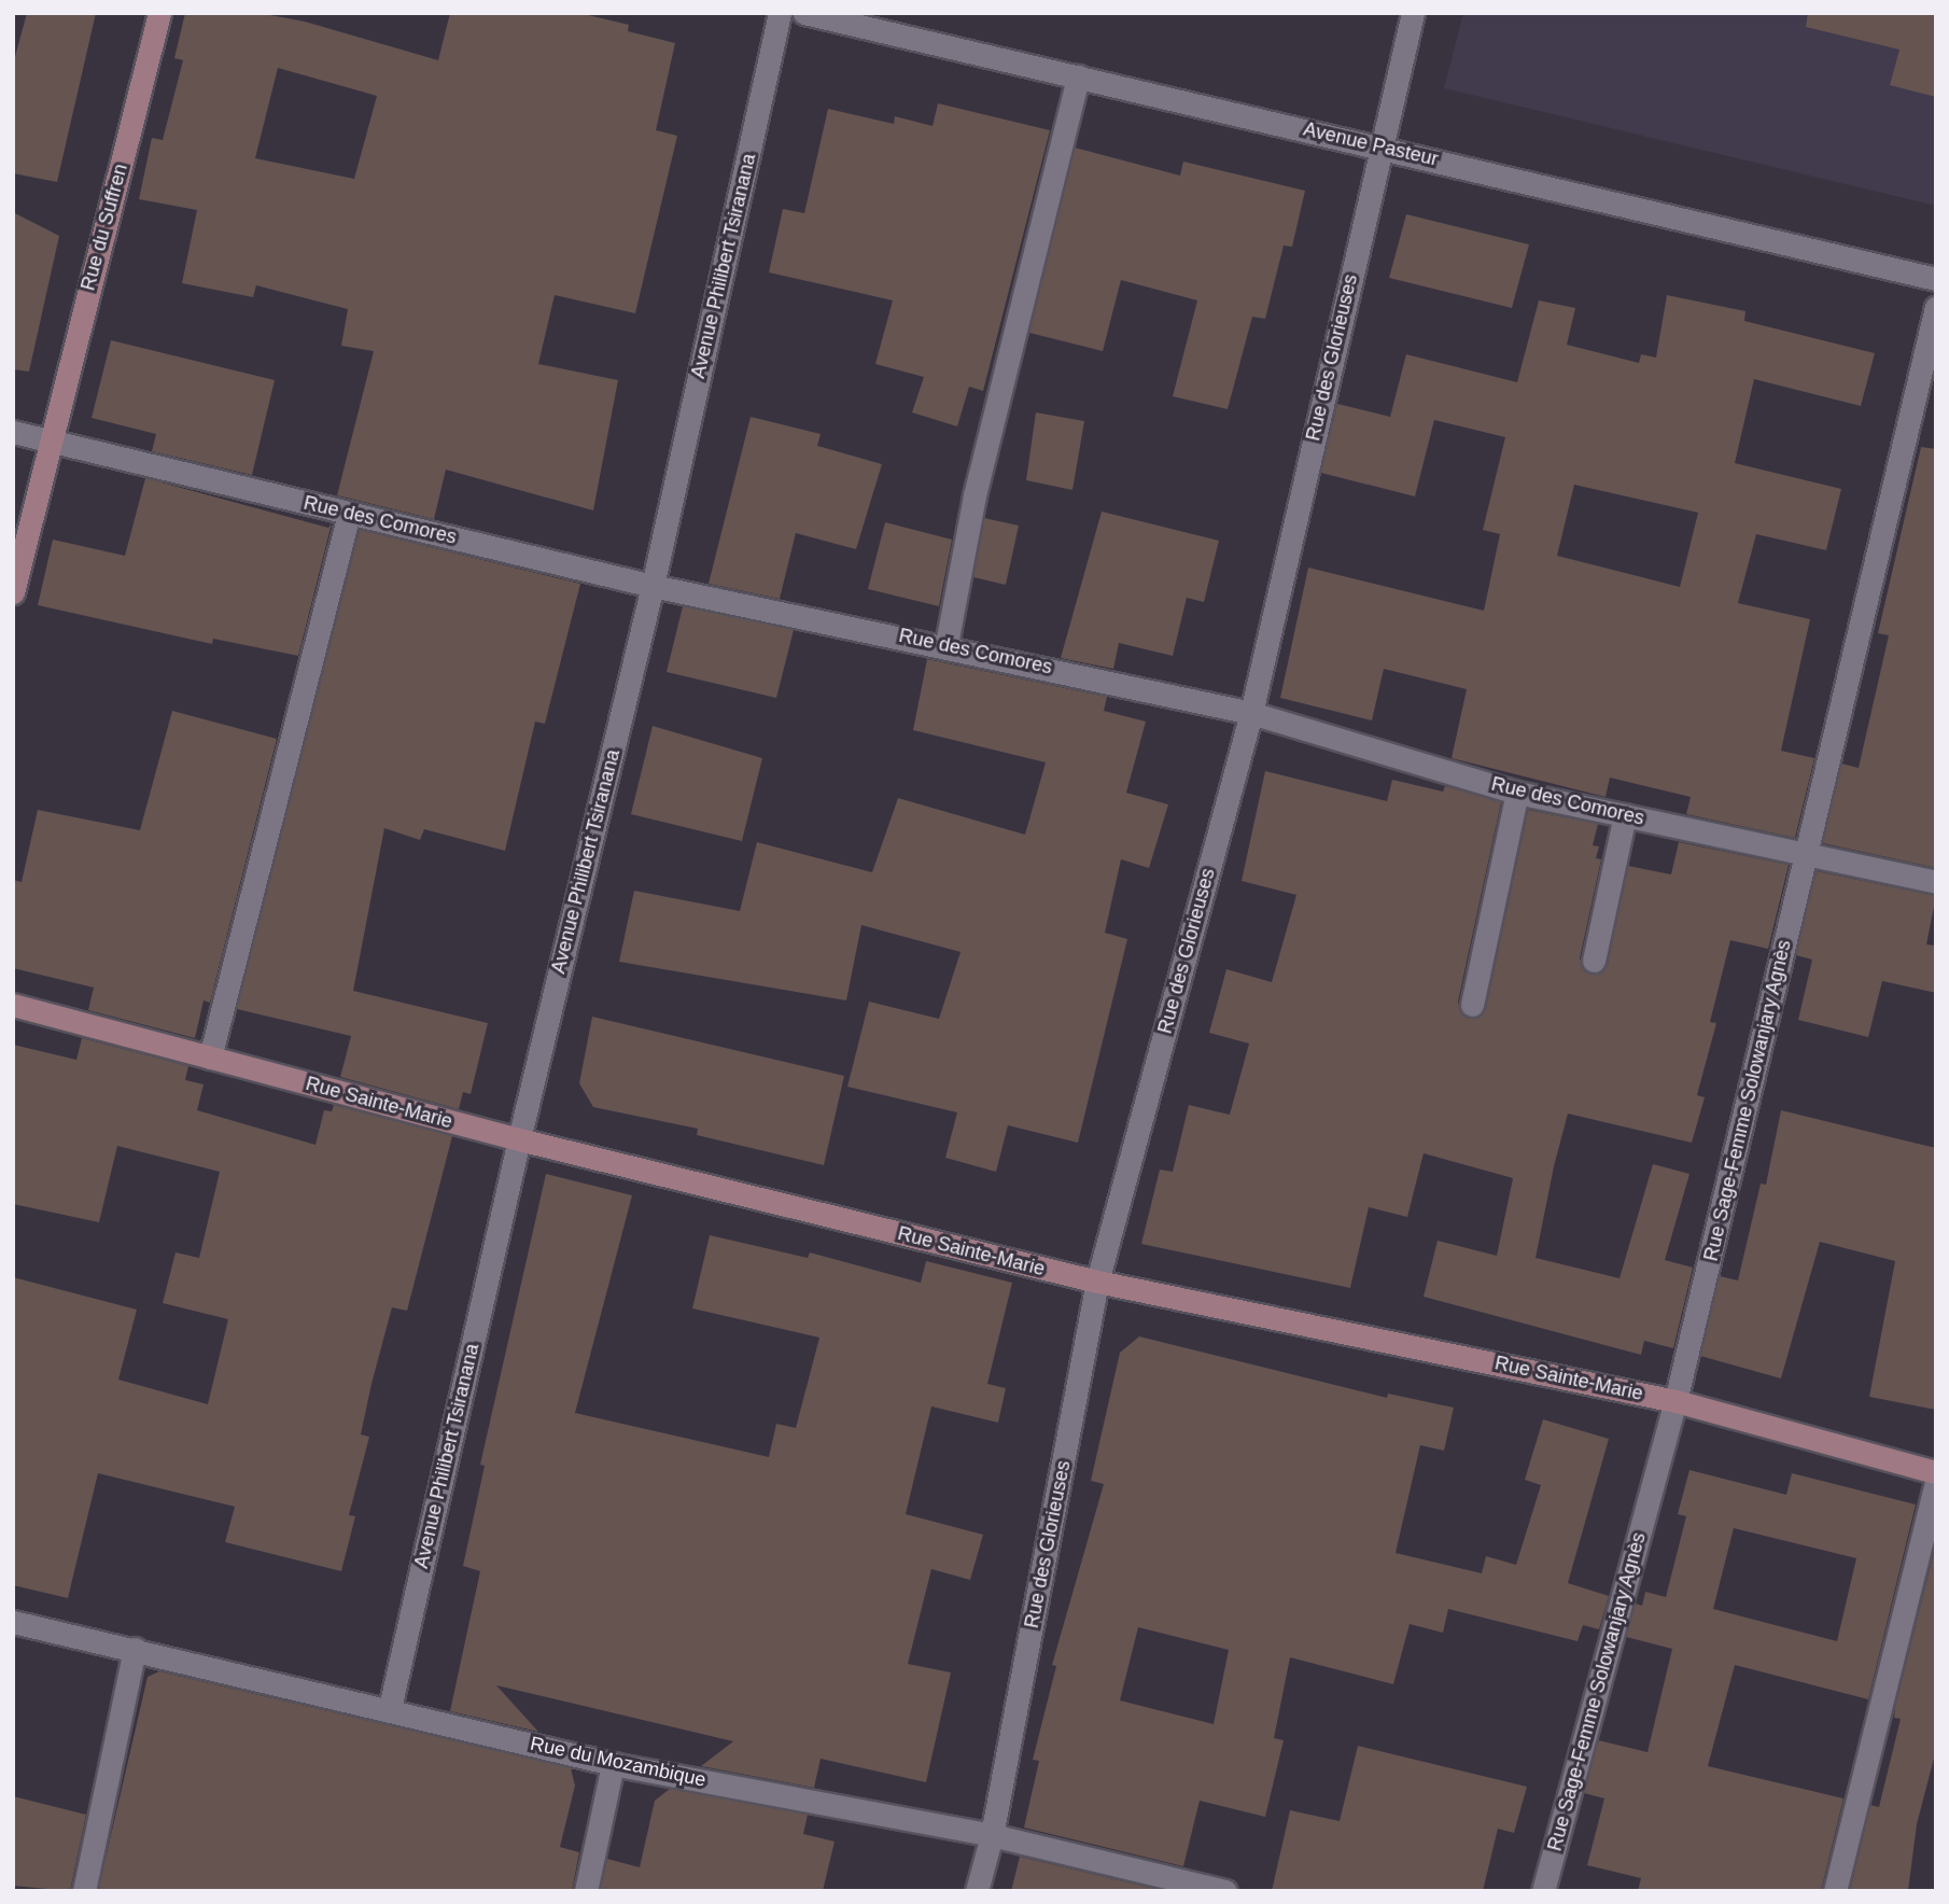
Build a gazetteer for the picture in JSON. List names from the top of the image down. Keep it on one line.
{"streets":{"main road":["Rue du Suffren","Rue Sainte-Marie"],"street":["Avenue Pasteur","Avenue Philibert Tsiranana","Rue des Glorieuses","Rue des Comores","Rue Sage-Femme Solowanjary Agnès","Rue du Mozambique"]},"crossings":[["Avenue Pasteur","Rue des Glorieuses"],["Rue du Suffren","Rue des Comores"],["Avenue Philibert Tsiranana","Rue des Comores"],["Avenue Philibert Tsiranana","Rue Sainte-Marie"],["Avenue Philibert Tsiranana","Rue du Mozambique"],["Rue des Glorieuses","Rue des Comores"],["Rue des Glorieuses","Rue Sainte-Marie"],["Rue des Glorieuses","Rue du Mozambique"],["Rue des Comores","Rue Sage-Femme Solowanjary Agnès"],["Rue Sage-Femme Solowanjary Agnès","Rue Sainte-Marie"]]}
